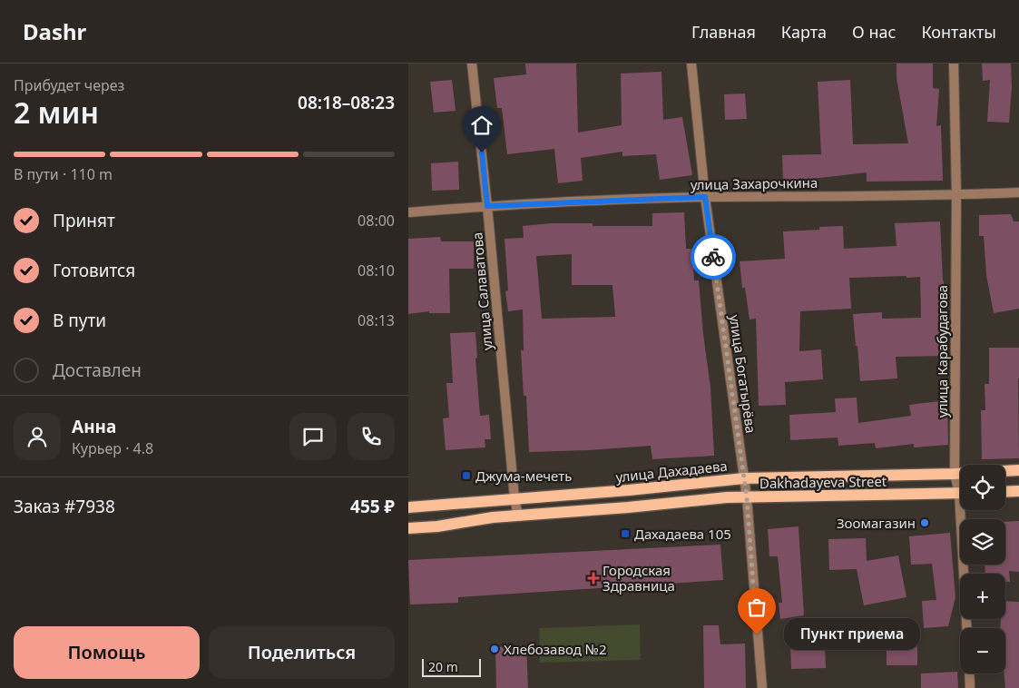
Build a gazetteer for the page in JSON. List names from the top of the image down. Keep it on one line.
{"streets":{"main road":["улица Дахадаева","Dakhadayeva Street"],"street":["улица Захарочкина","улица Салаватова","улица Карабудагова","улица Богатырёва"]},"crossings":[["улица Захарочкина","улица Салаватова"],["улица Захарочкина","улица Карабудагова"],["улица Захарочкина","улица Богатырёва"],["улица Салаватова","улица Дахадаева"],["улица Салаватова","Dakhadayeva Street"],["улица Карабудагова","улица Дахадаева"],["улица Богатырёва","улица Дахадаева"],["улица Богатырёва","Dakhadayeva Street"]],"places":{"transit":["Джума-мечеть","Дахадаева 105"],"other":["Зоомагазин","Пункт приема","Хлебозавод №2"],"health":["Городская Здравница"]},"scale_bar":"20 m","page":{"header":"Dashr","nav":["Главная","Карта","О нас","Контакты"],"heading":["2 мин","Прибудет через","08:18–08:23"],"panel":["Анна","Курьер · 4.8","Заказ #7938","455 ₽"],"bar":"В пути · 110 m","list":[["Принят","08:00"],["Готовится","08:10"],["В пути","08:13"],"Доставлен"],"map_buttons":["+","−"],"buttons":["Помощь","Поделиться"],"bubble":"Пункт приема","scale":"20 m"}}
